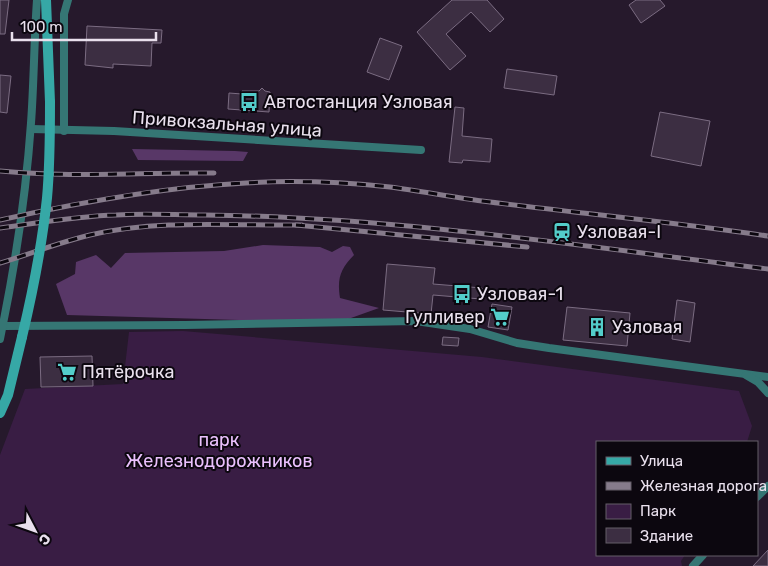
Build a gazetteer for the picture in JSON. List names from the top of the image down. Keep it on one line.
{"streets":{"street":["Привокзальная улица"]},"parks":["парк Железнодорожников"],"places":{"bus stop":["Автостанция Узловая","Узловая-1"],"station":["Узловая-I"],"supermarket":["Гулливер","Пятёрочка"],"building":["Узловая"]},"legend":["Улица","Железная дорога","Парк","Здание"],"scale_bar":"100 m","north":"bottom right"}
